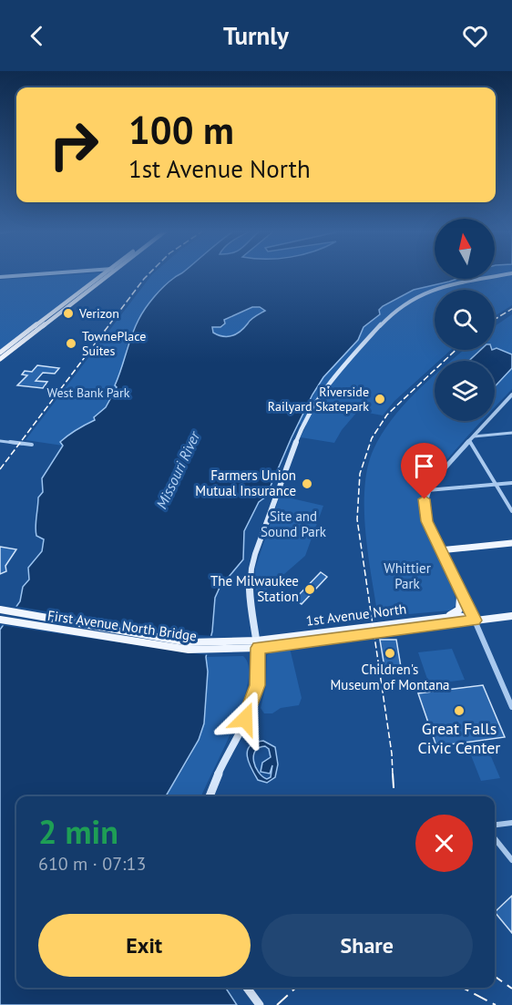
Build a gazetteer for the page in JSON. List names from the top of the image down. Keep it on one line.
{"streets":{"main road":["1st Avenue North","First Avenue North Bridge"]},"crossings":[["1st Avenue North","First Avenue North Bridge"]],"water":["Missouri River"],"parks":["West Bank Park","Site and Sound Park","Whittier Park"],"places":["Verizon","TownePlace Suites","Riverside Railyard Skatepark","Farmers Union Mutual Insurance","The Milwaukee Station","Children's Museum of Montana","Great Falls Civic Center"],"north":"top","page":{"header":"Turnly","turn":["100 m","1st Avenue North"],"heading":["2 min","610 m · 07:13"],"buttons":["Exit","Share"]}}
